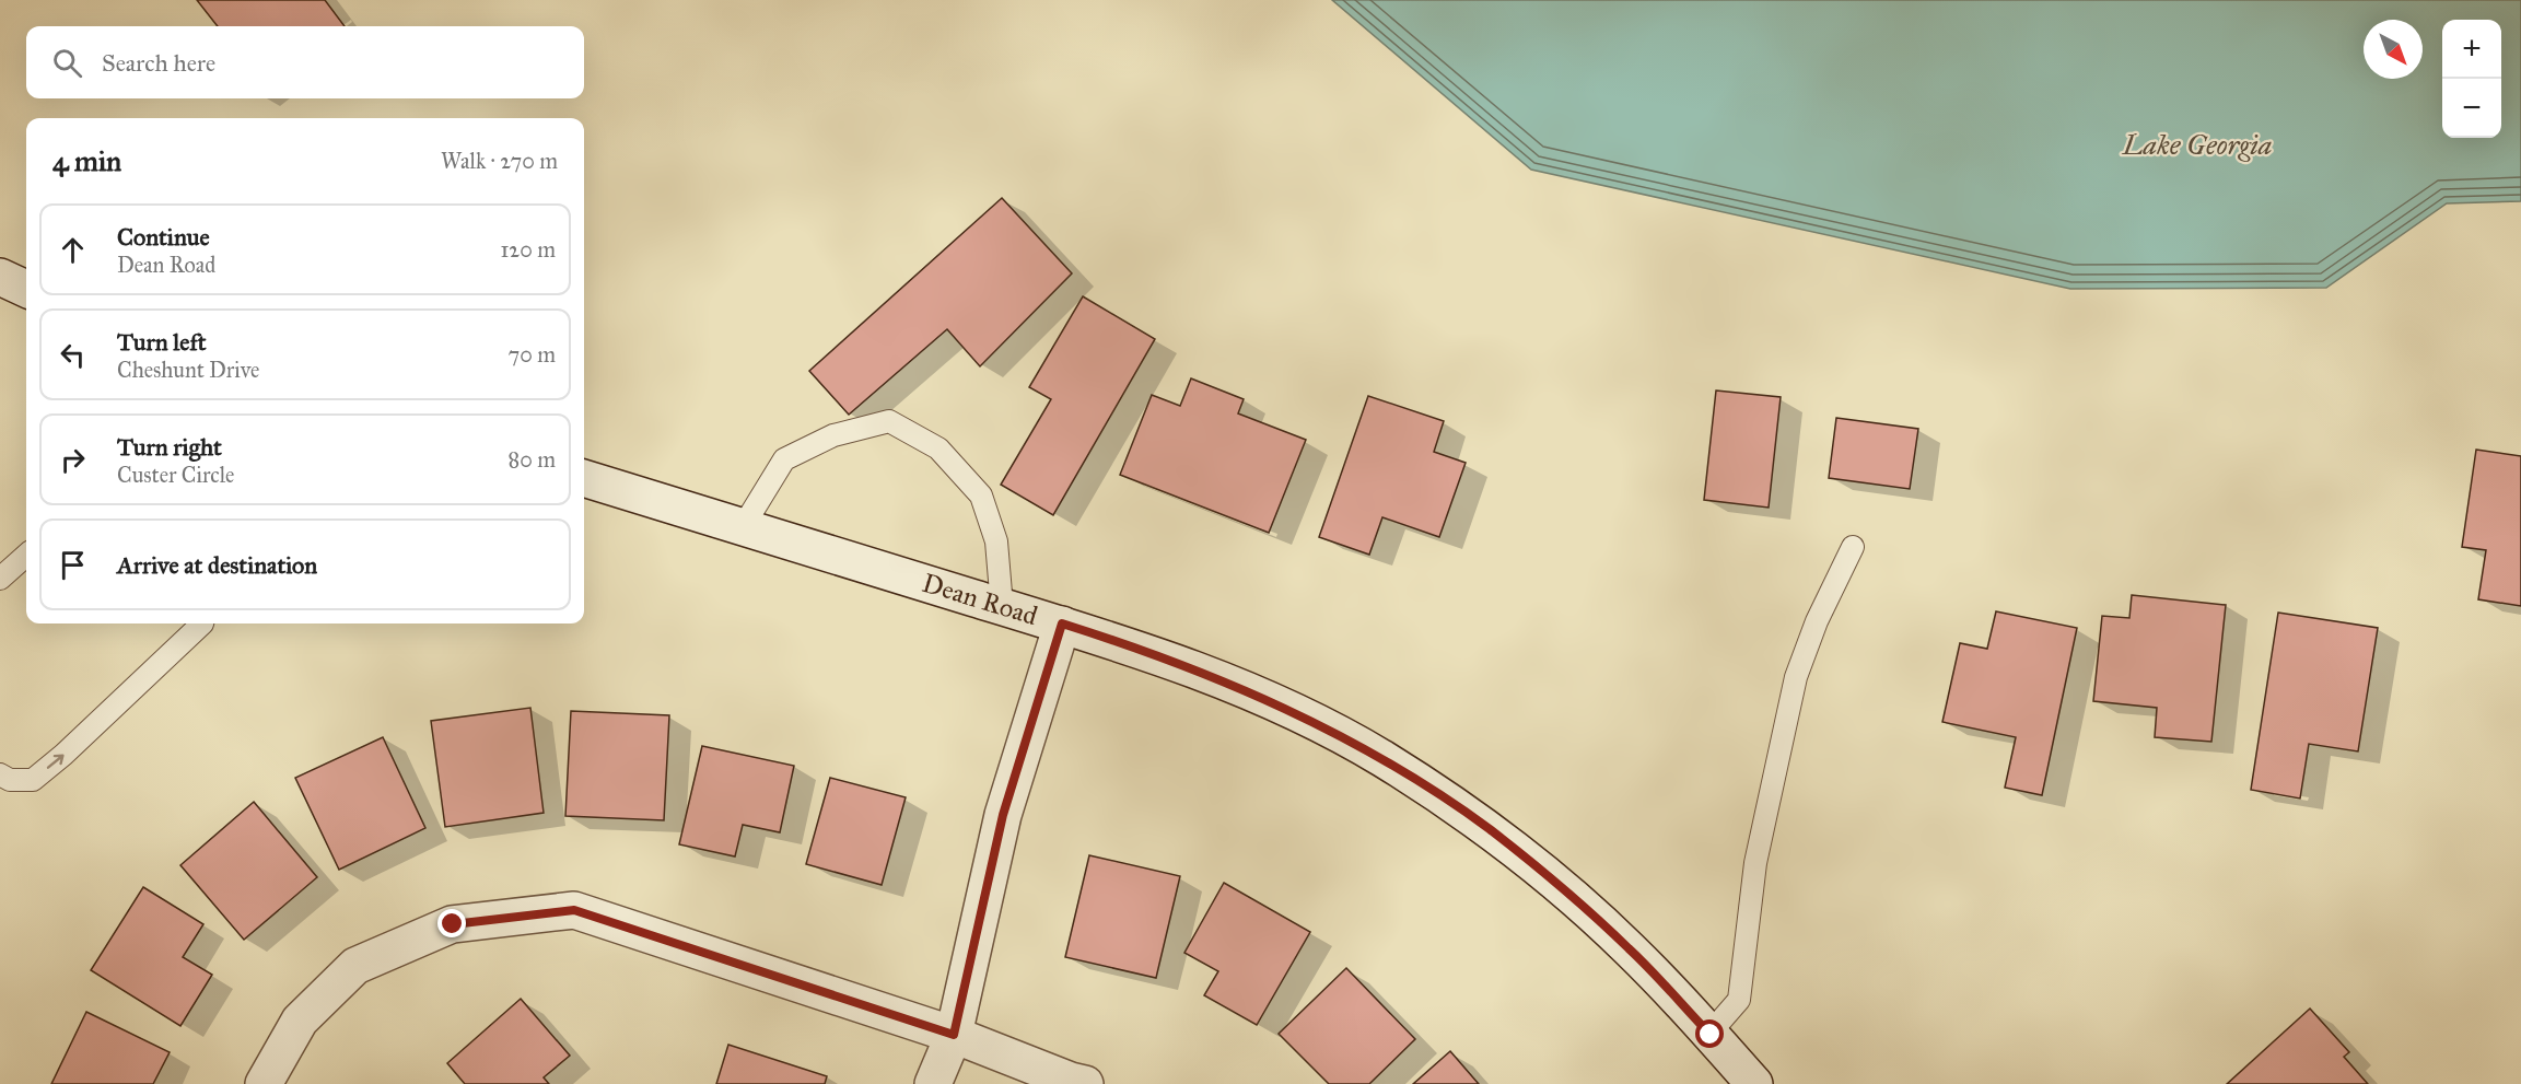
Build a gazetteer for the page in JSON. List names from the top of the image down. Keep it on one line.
{"streets":{"main road":["Dean Road"]},"water":["Lake Georgia"],"north":"bottom right","page":{"map_buttons":["+","−"],"search":"Search here","heading":["4 min","Walk · 270 m"],"list":[["Continue","Dean Road","120 m"],["Turn left","Cheshunt Drive","70 m"],["Turn right","Custer Circle","80 m"],"Arrive at destination"]}}
